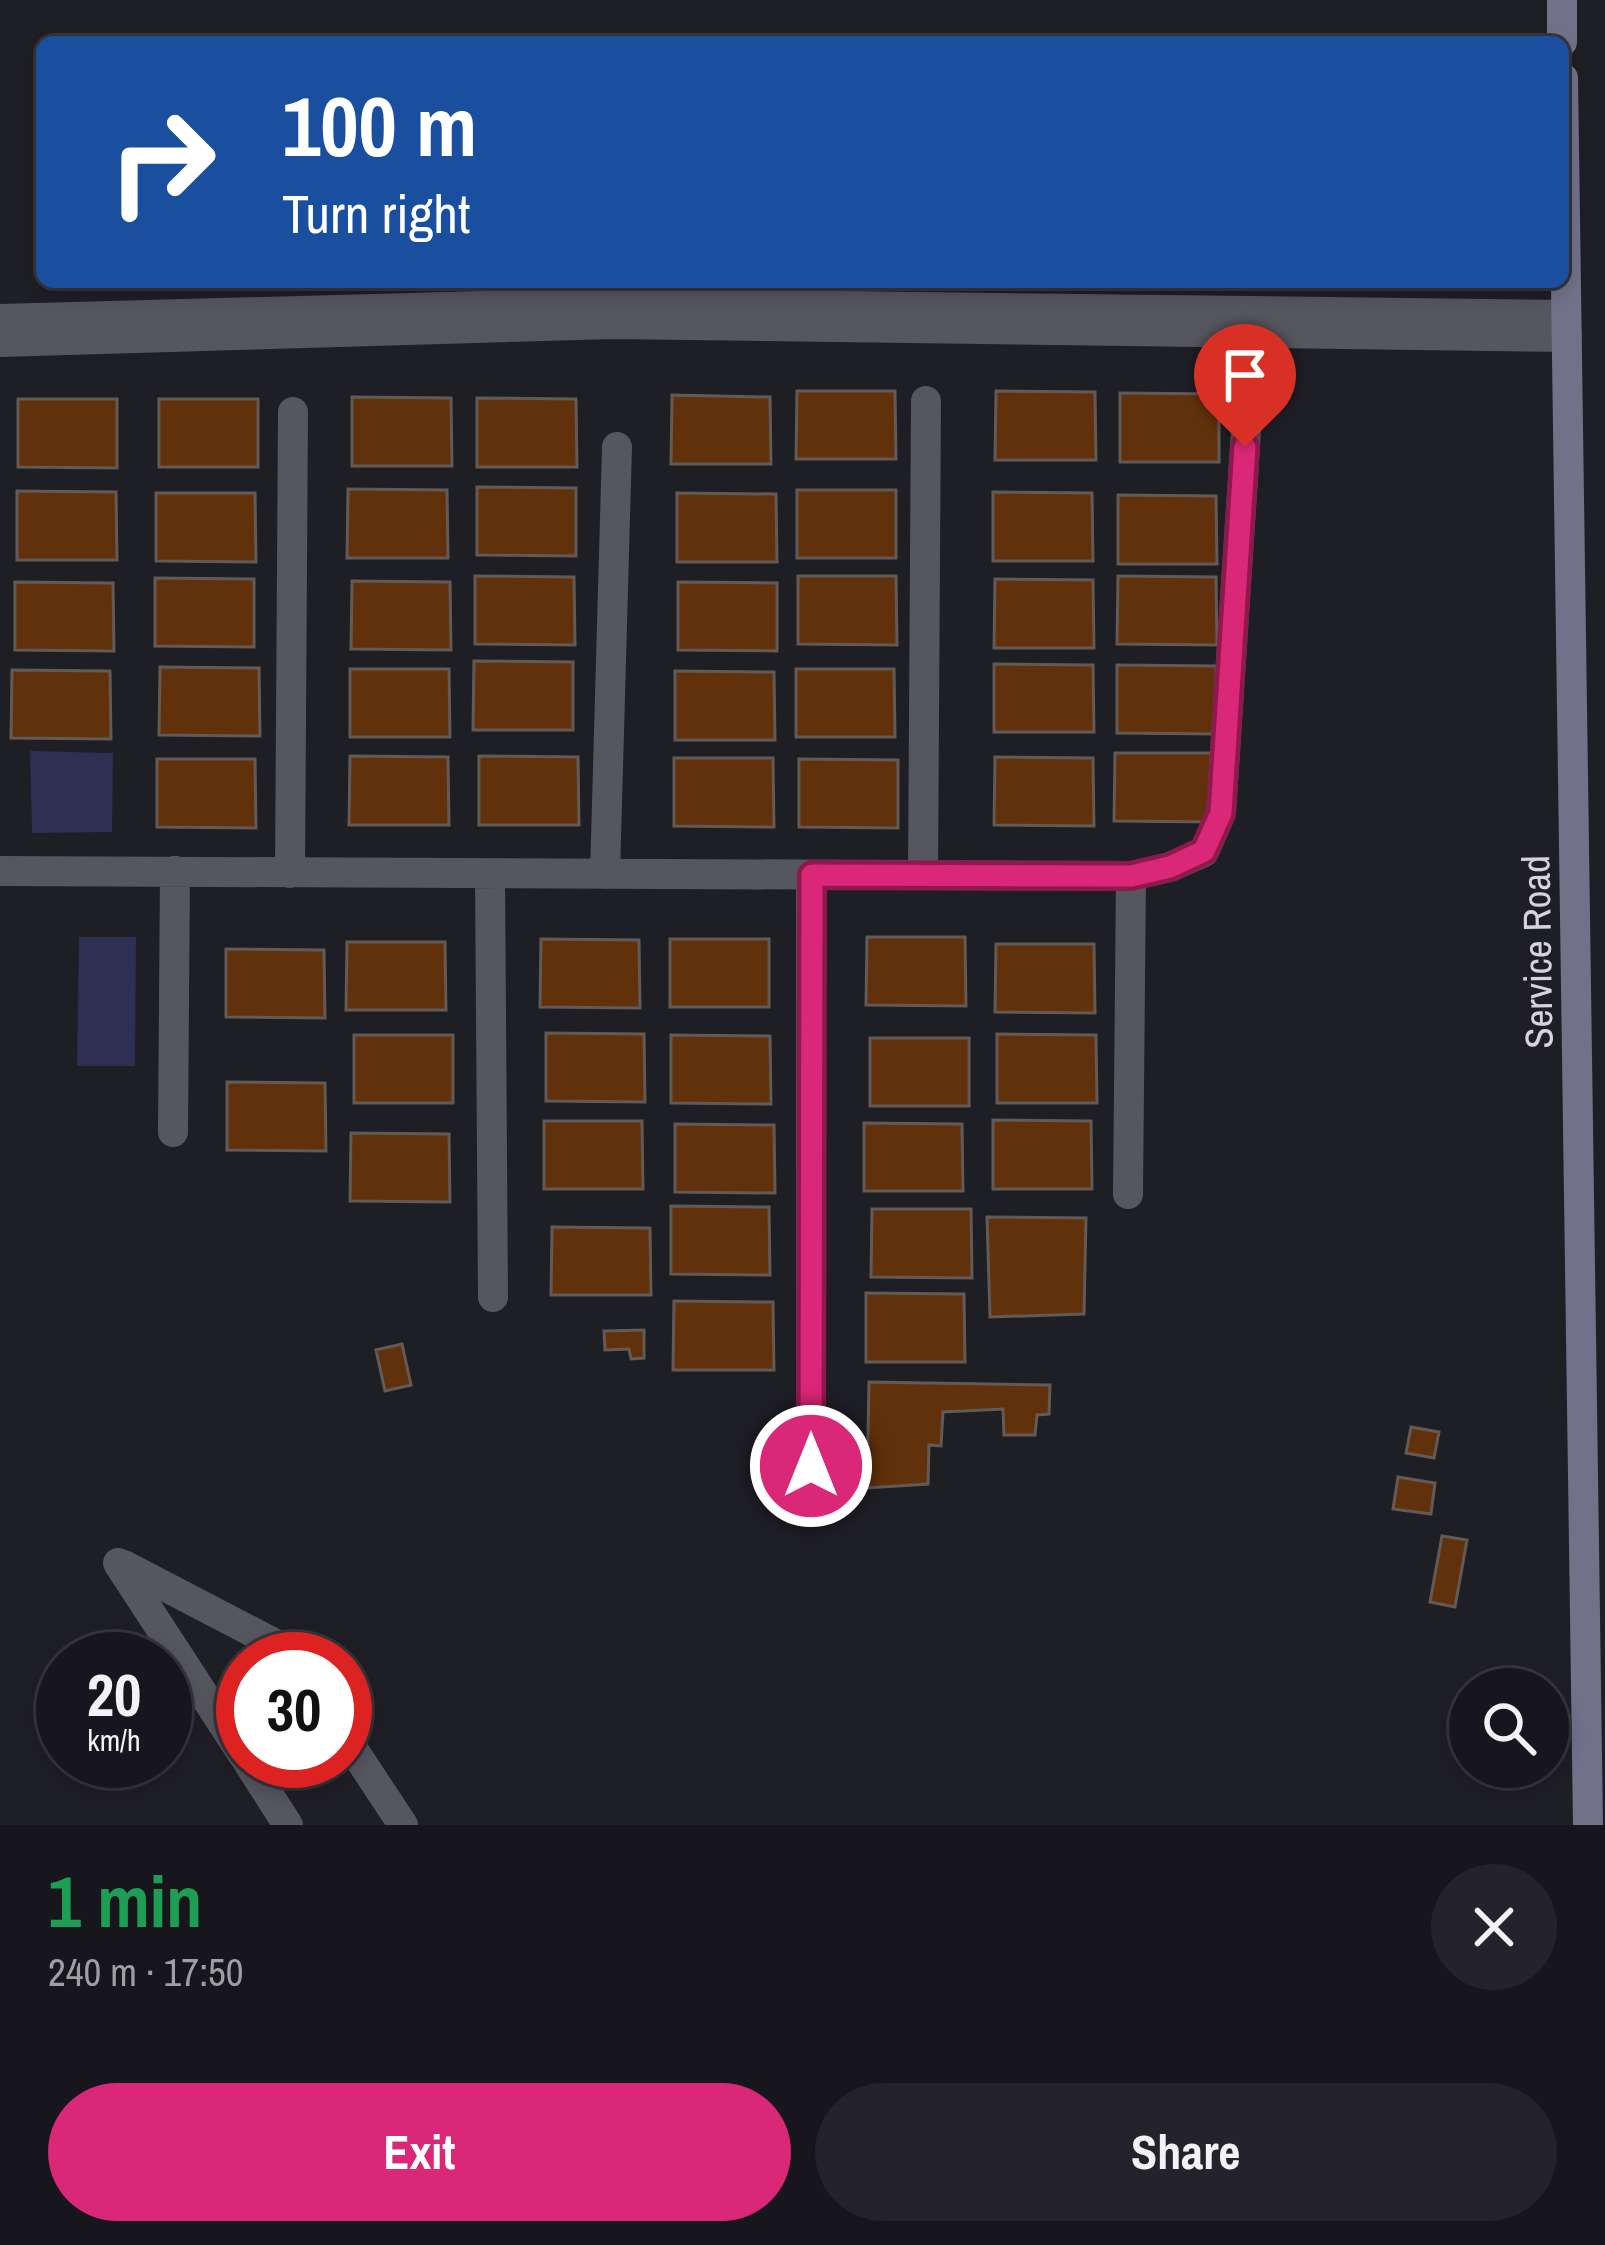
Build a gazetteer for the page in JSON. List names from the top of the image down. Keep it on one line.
{"streets":{"main road":["Service Road"]},"page":{"turn":["100 m","Turn right"],"speed":"20 km/h","limit":"30","heading":["1 min","240 m · 17:50"],"buttons":["Exit","Share"]}}
